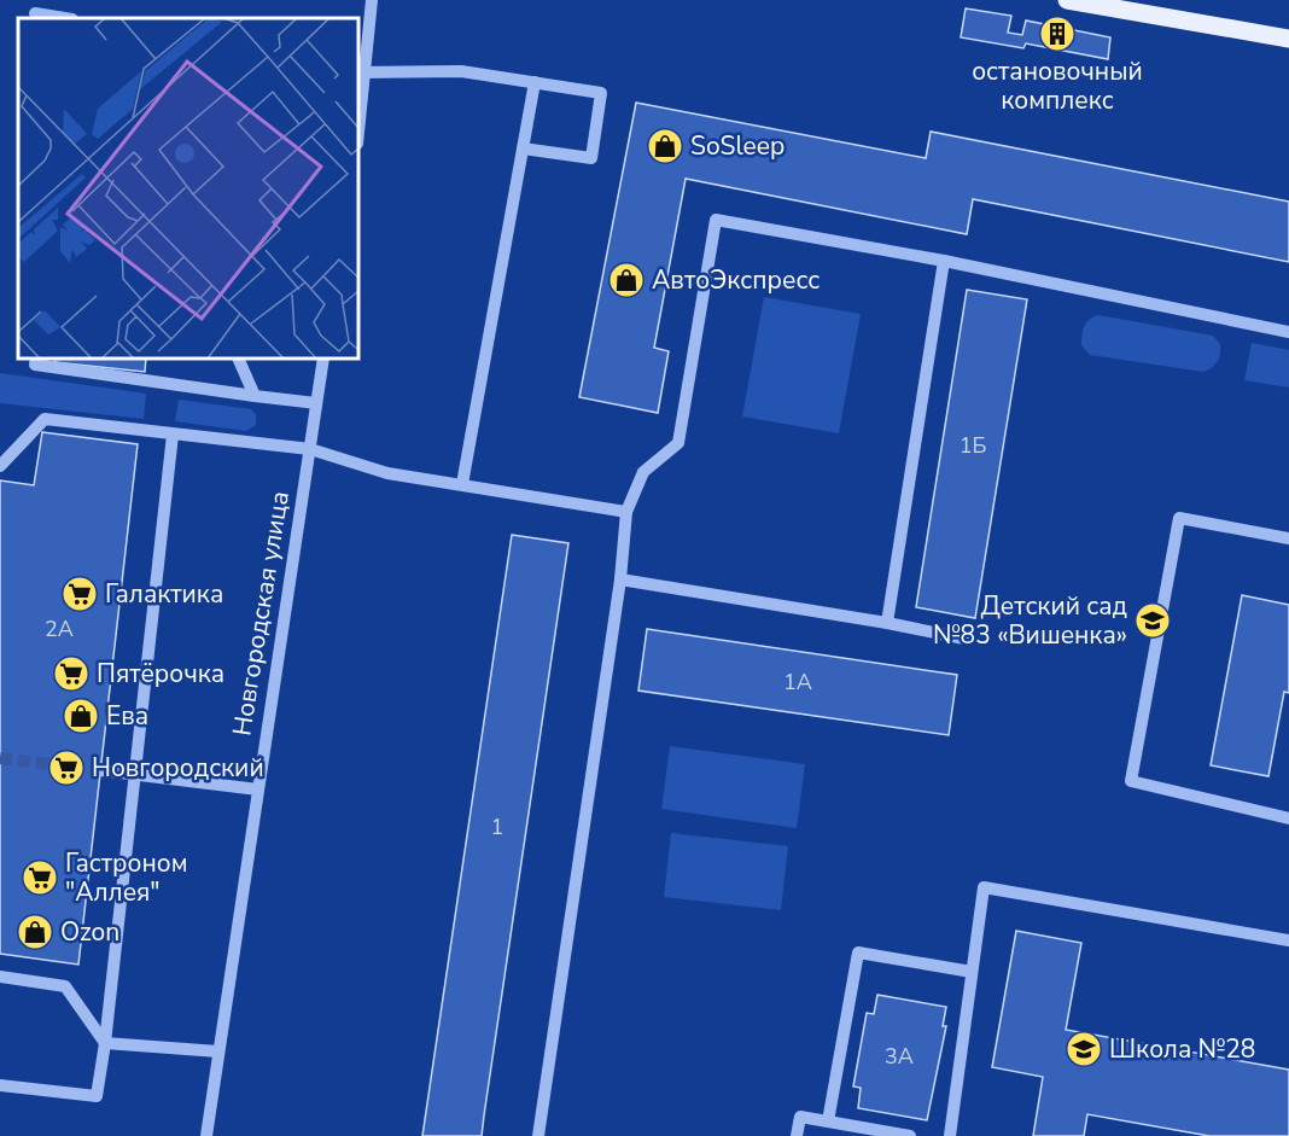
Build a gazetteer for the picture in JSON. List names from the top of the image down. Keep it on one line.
{"streets":{"street":["Новгородская улица"]},"places":{"building":["остановочный комплекс"],"shop":["SoSleep","АвтоЭкспресс","Ева","Ozon"],"supermarket":["Галактика","Пятёрочка","Новгородский","Гастроном \"Аллея\""],"school or university":["Детский сад №83 «Вишенка»","Школа №28"]},"house_numbers":["1Б","2А","1А","1","3А"]}
